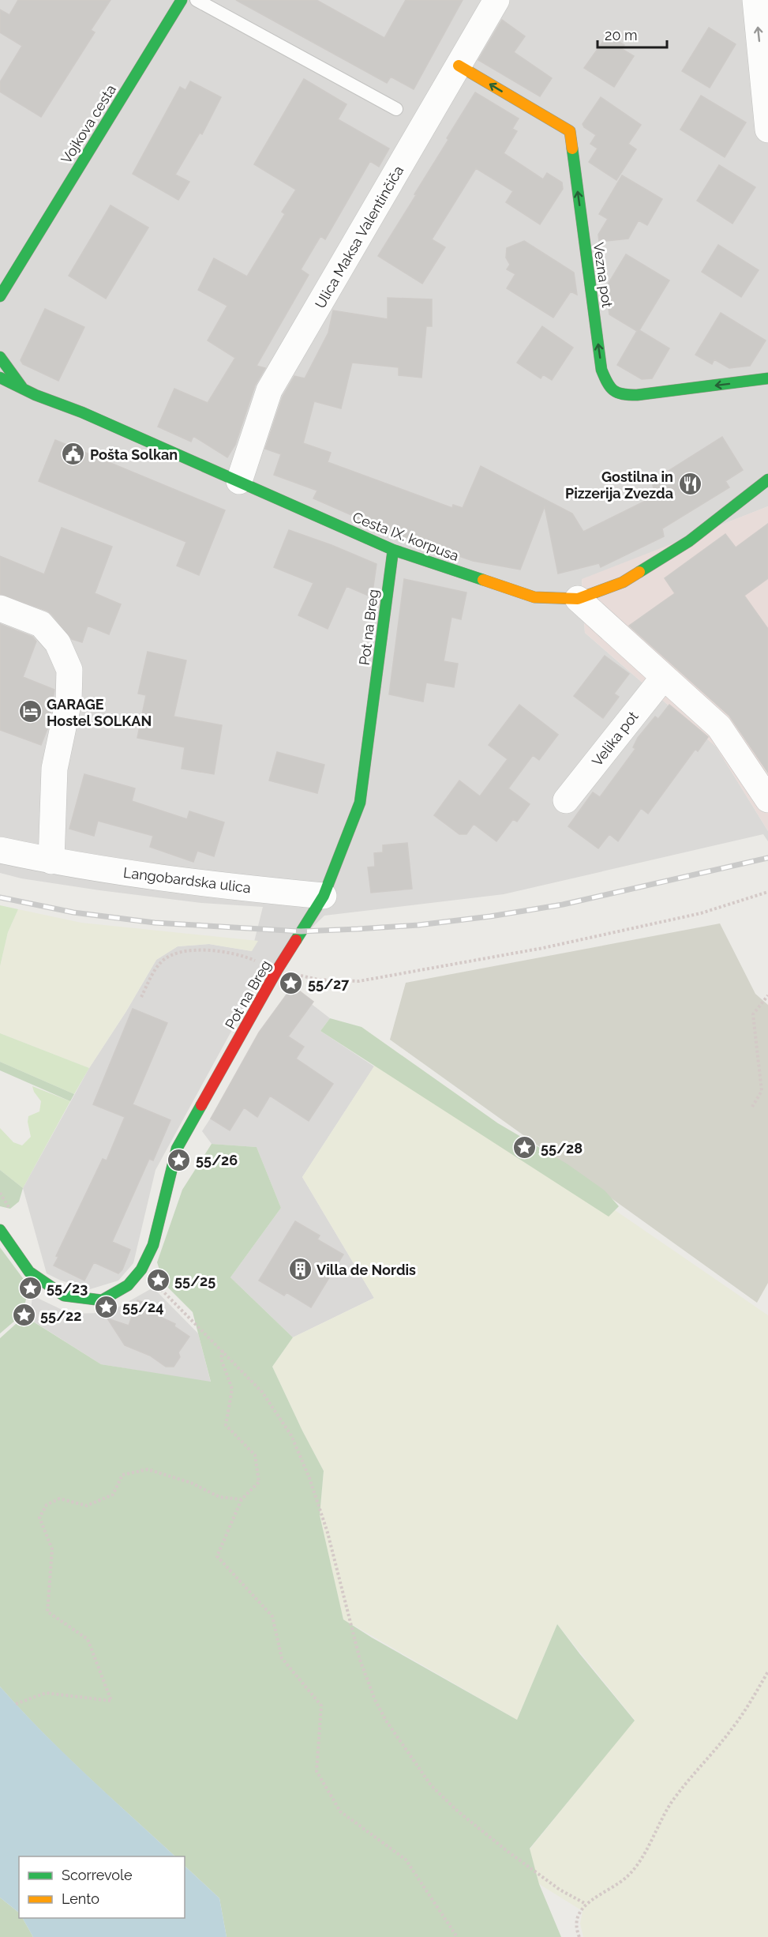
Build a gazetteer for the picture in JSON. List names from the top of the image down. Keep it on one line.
{"streets":{"street":["Vojkova cesta","Ulica Maksa Valentinčiča","Vezna pot","Cesta IX. korpusa","Pot na Breg","Velika pot","Langobardska ulica"]},"crossings":[["Ulica Maksa Valentinčiča","Vezna pot"],["Ulica Maksa Valentinčiča","Cesta IX. korpusa"],["Cesta IX. korpusa","Pot na Breg"],["Pot na Breg","Langobardska ulica"]],"places":{"public building":["Pošta Solkan"],"restaurant":["Gostilna in Pizzerija Zvezda"],"hotel":["GARAGE Hostel SOLKAN"],"place":["55/27","55/28","55/26","55/25","55/23","55/24","55/22"],"building":["Villa de Nordis"]},"legend":["Scorrevole","Lento"],"scale_bar":"20 m"}
